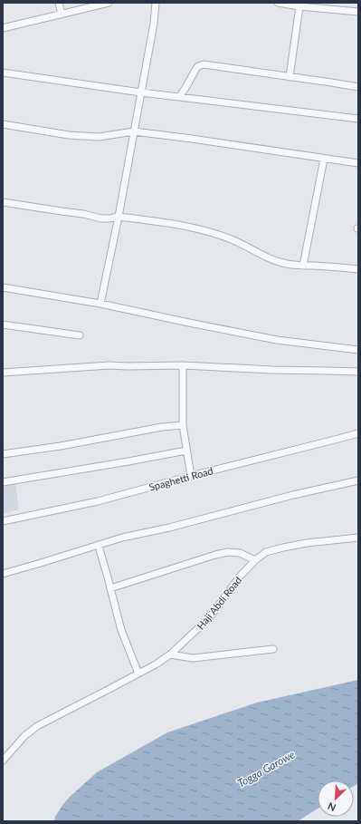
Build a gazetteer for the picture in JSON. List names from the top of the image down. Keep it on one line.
{"streets":{"street":["Spaghetti Road","Haji Abdi Road"]},"water":["Togga Garowe"],"north":"bottom left"}
